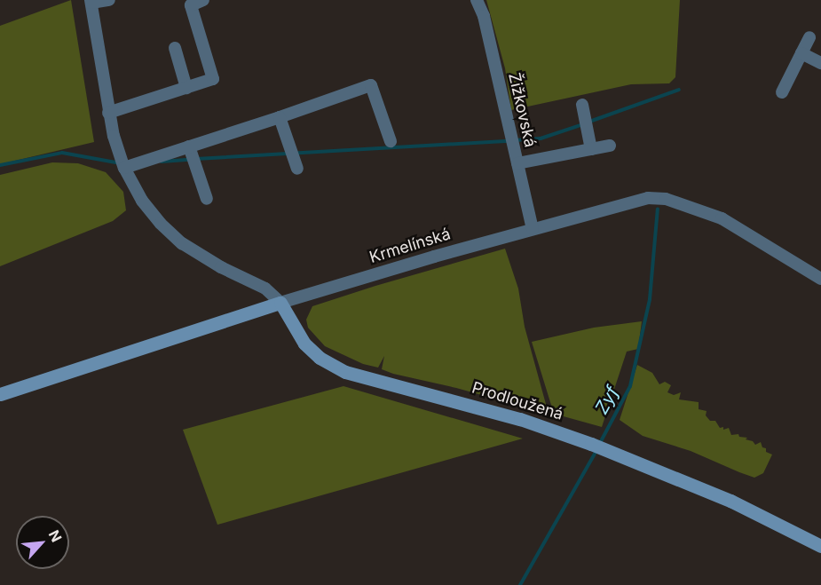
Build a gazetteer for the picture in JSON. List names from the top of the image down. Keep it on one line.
{"streets":{"main road":["Krmelínská","Prodloužená"],"street":["Žižkovská"]},"crossings":[["Žižkovská","Krmelínská"],["Krmelínská","Prodloužená"]],"water":["Zyf"],"north":"top right"}
